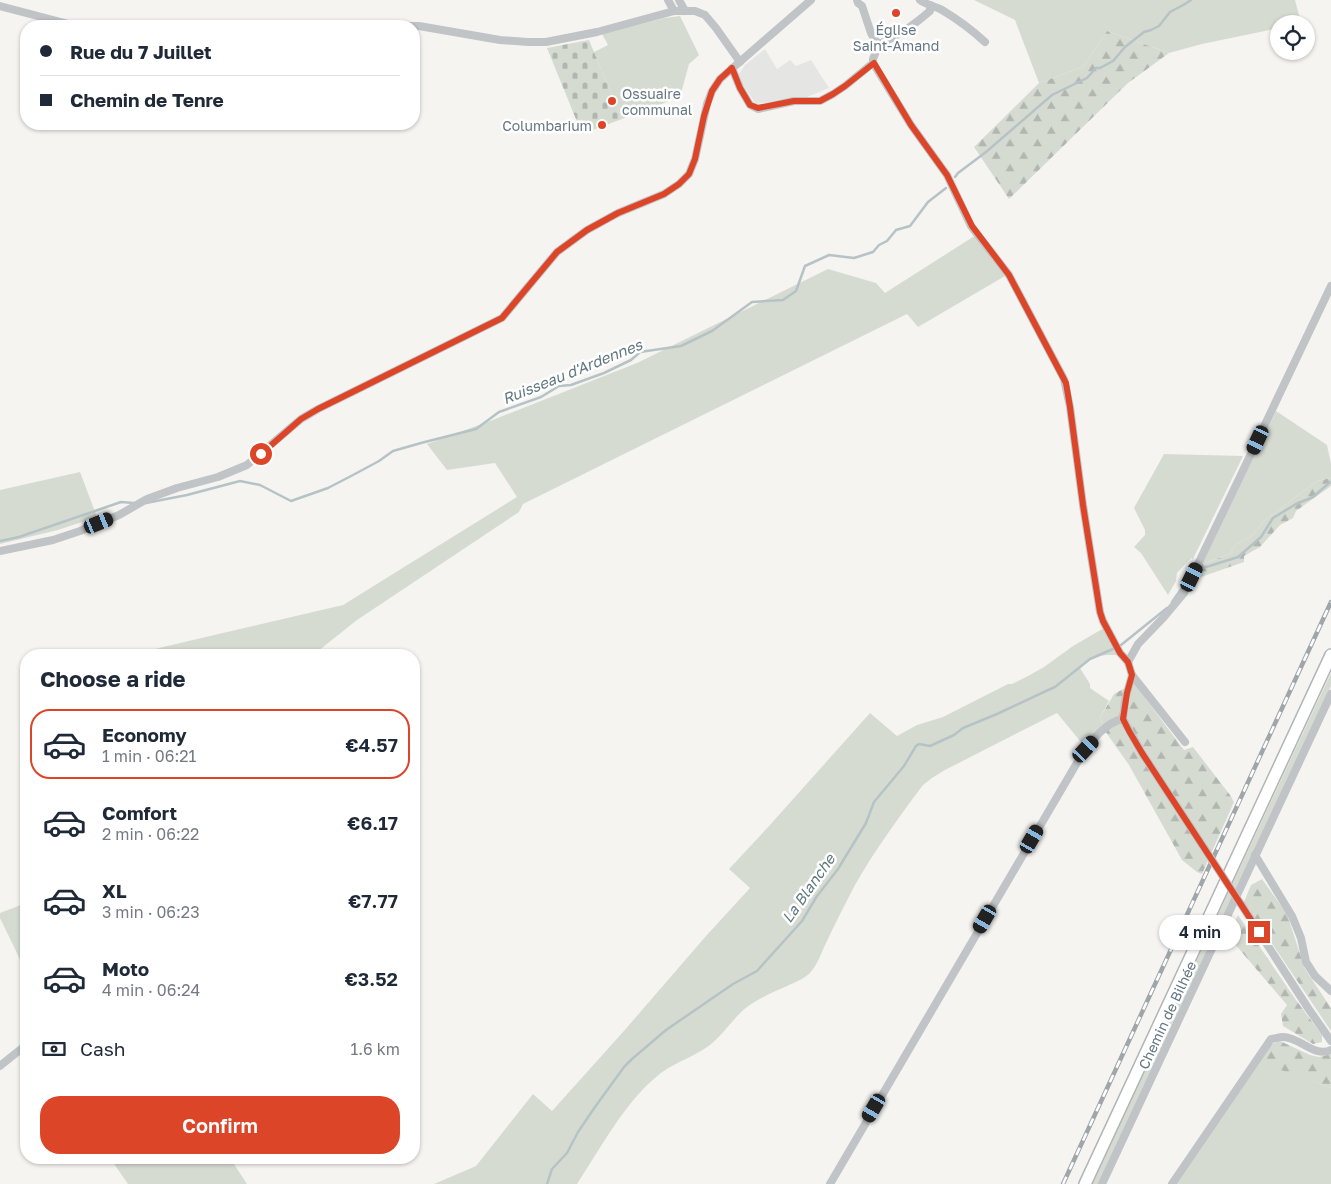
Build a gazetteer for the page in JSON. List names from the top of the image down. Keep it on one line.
{"streets":{"street":["Chemin de Bilhée"]},"water":["Ruisseau d'Ardennes","La Blanche"],"places":["Église Saint-Amand","Ossuaire communal","Columbarium"],"page":{"banner":["Rue du 7 Juillet","Chemin de Tenre"],"heading":"Choose a ride","list":[{"name":"Economy","note":"1 min · 06:21","value":"€4.57"},{"name":"Comfort","note":"2 min · 06:22","value":"€6.17"},{"name":"XL","note":"3 min · 06:23","value":"€7.77"},{"name":"Moto","note":"4 min · 06:24","value":"€3.52"}],"bubble":"4 min","pay":["Cash","1.6 km"],"buttons":"Confirm"}}
